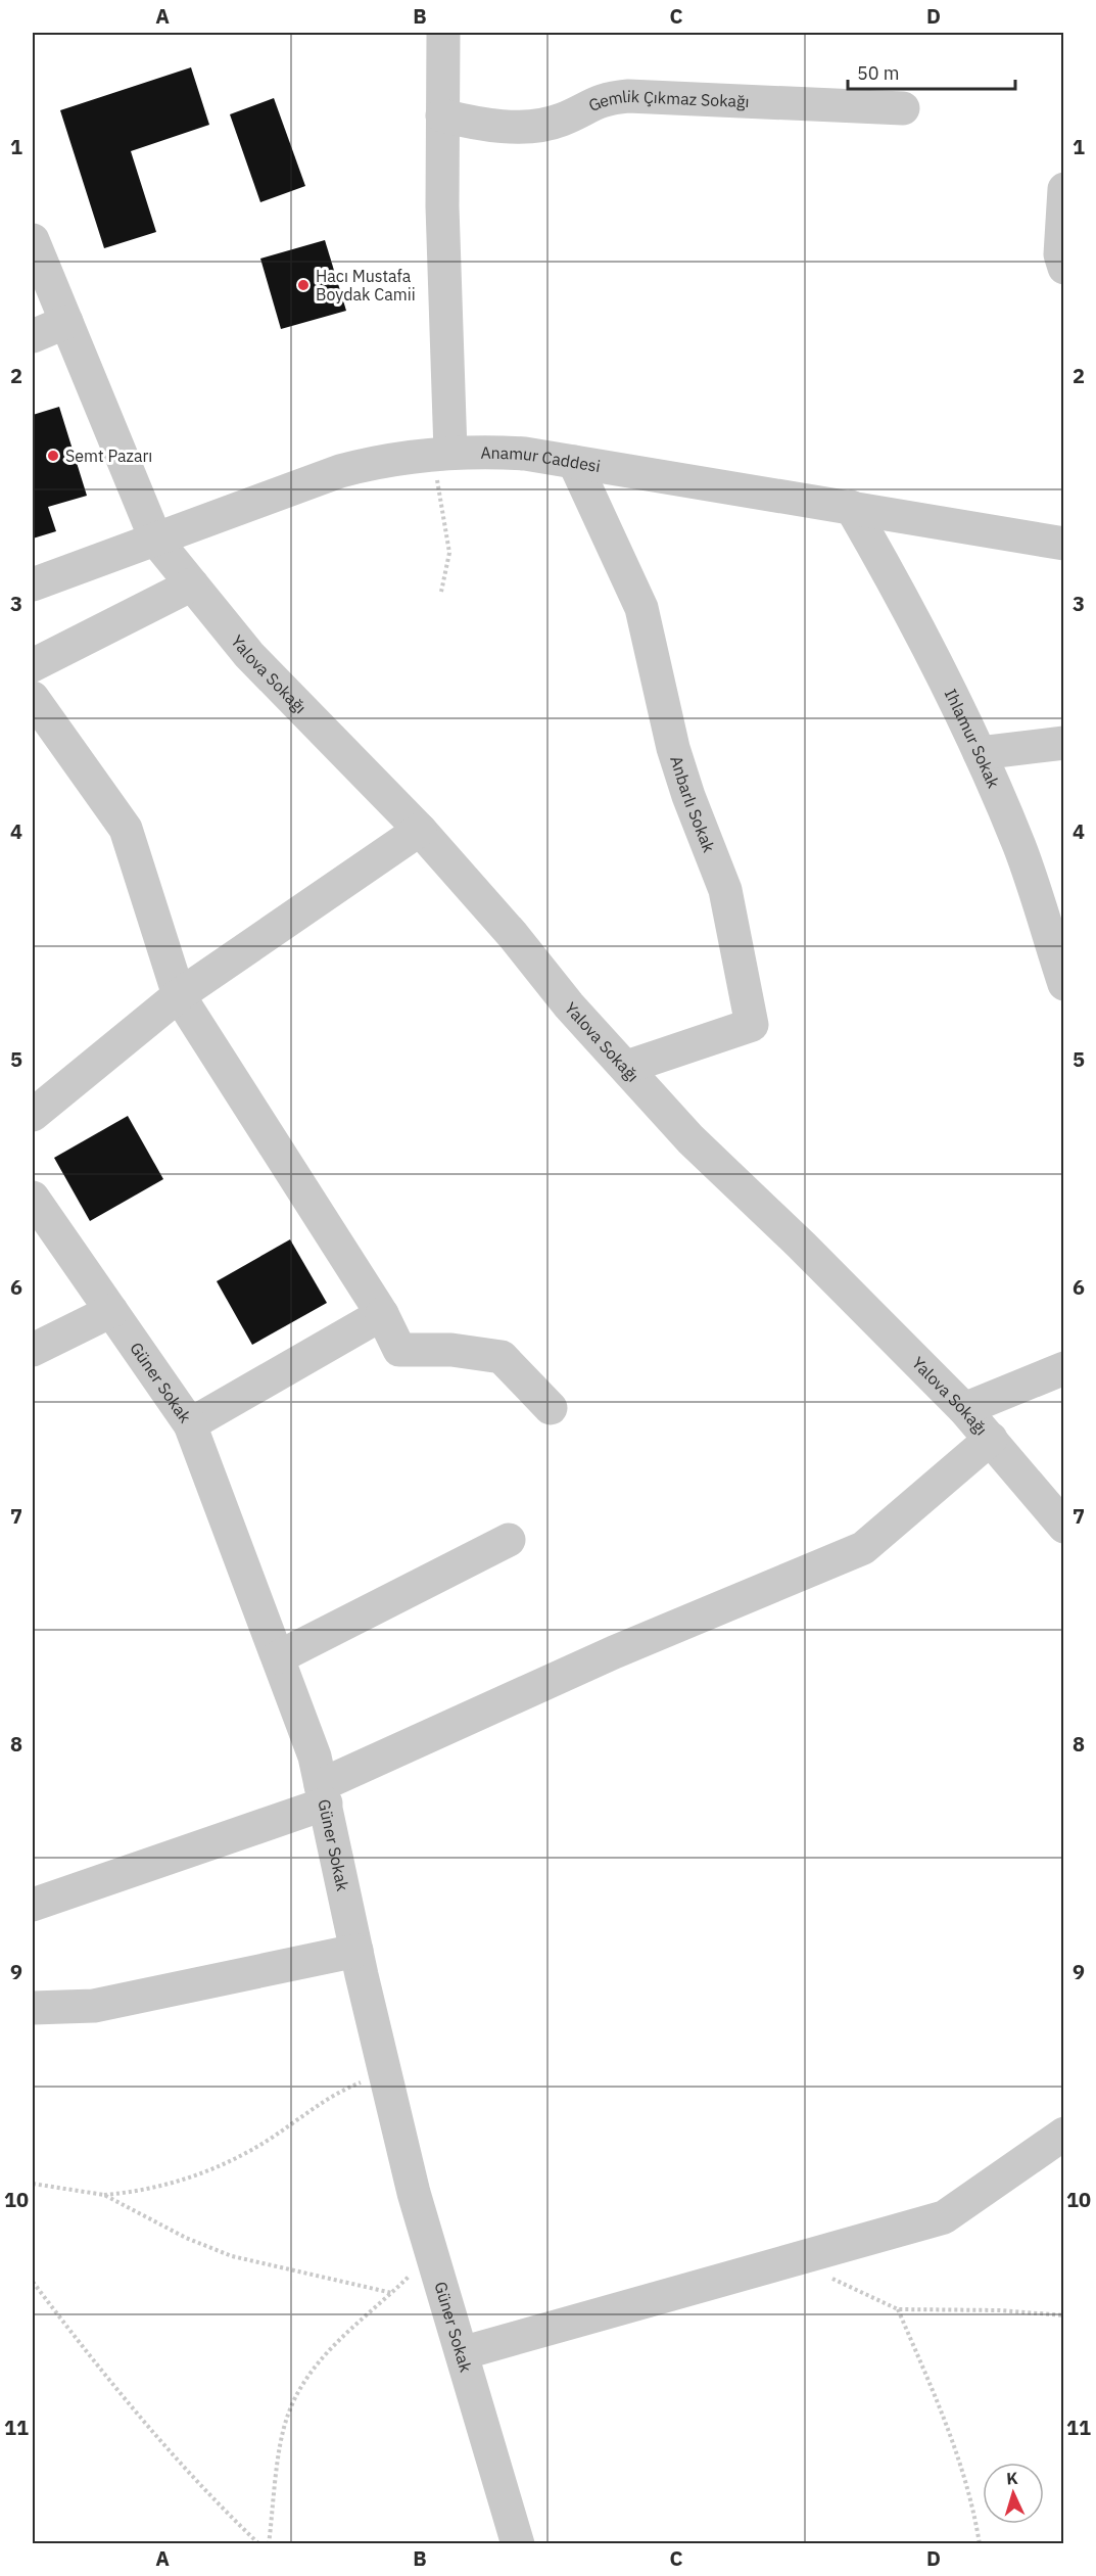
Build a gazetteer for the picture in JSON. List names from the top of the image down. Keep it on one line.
{"streets":{"street":["Gemlik Çıkmaz Sokağı","Anamur Caddesi","Yalova Sokağı","Ihlamur Sokak","Anbarlı Sokak","Güner Sokak"]},"crossings":[["Anamur Caddesi","Yalova Sokağı"],["Anamur Caddesi","Ihlamur Sokak"],["Anamur Caddesi","Anbarlı Sokak"],["Yalova Sokağı","Anbarlı Sokak"]],"places":["Hacı Mustafa Boydak Camii","Semt Pazarı"],"scale_bar":"50 m","north":"top","grid":{"columns":["A","B","C","D"],"rows":["1","2","3","4","5","6","7","8","9","10","11"]}}
